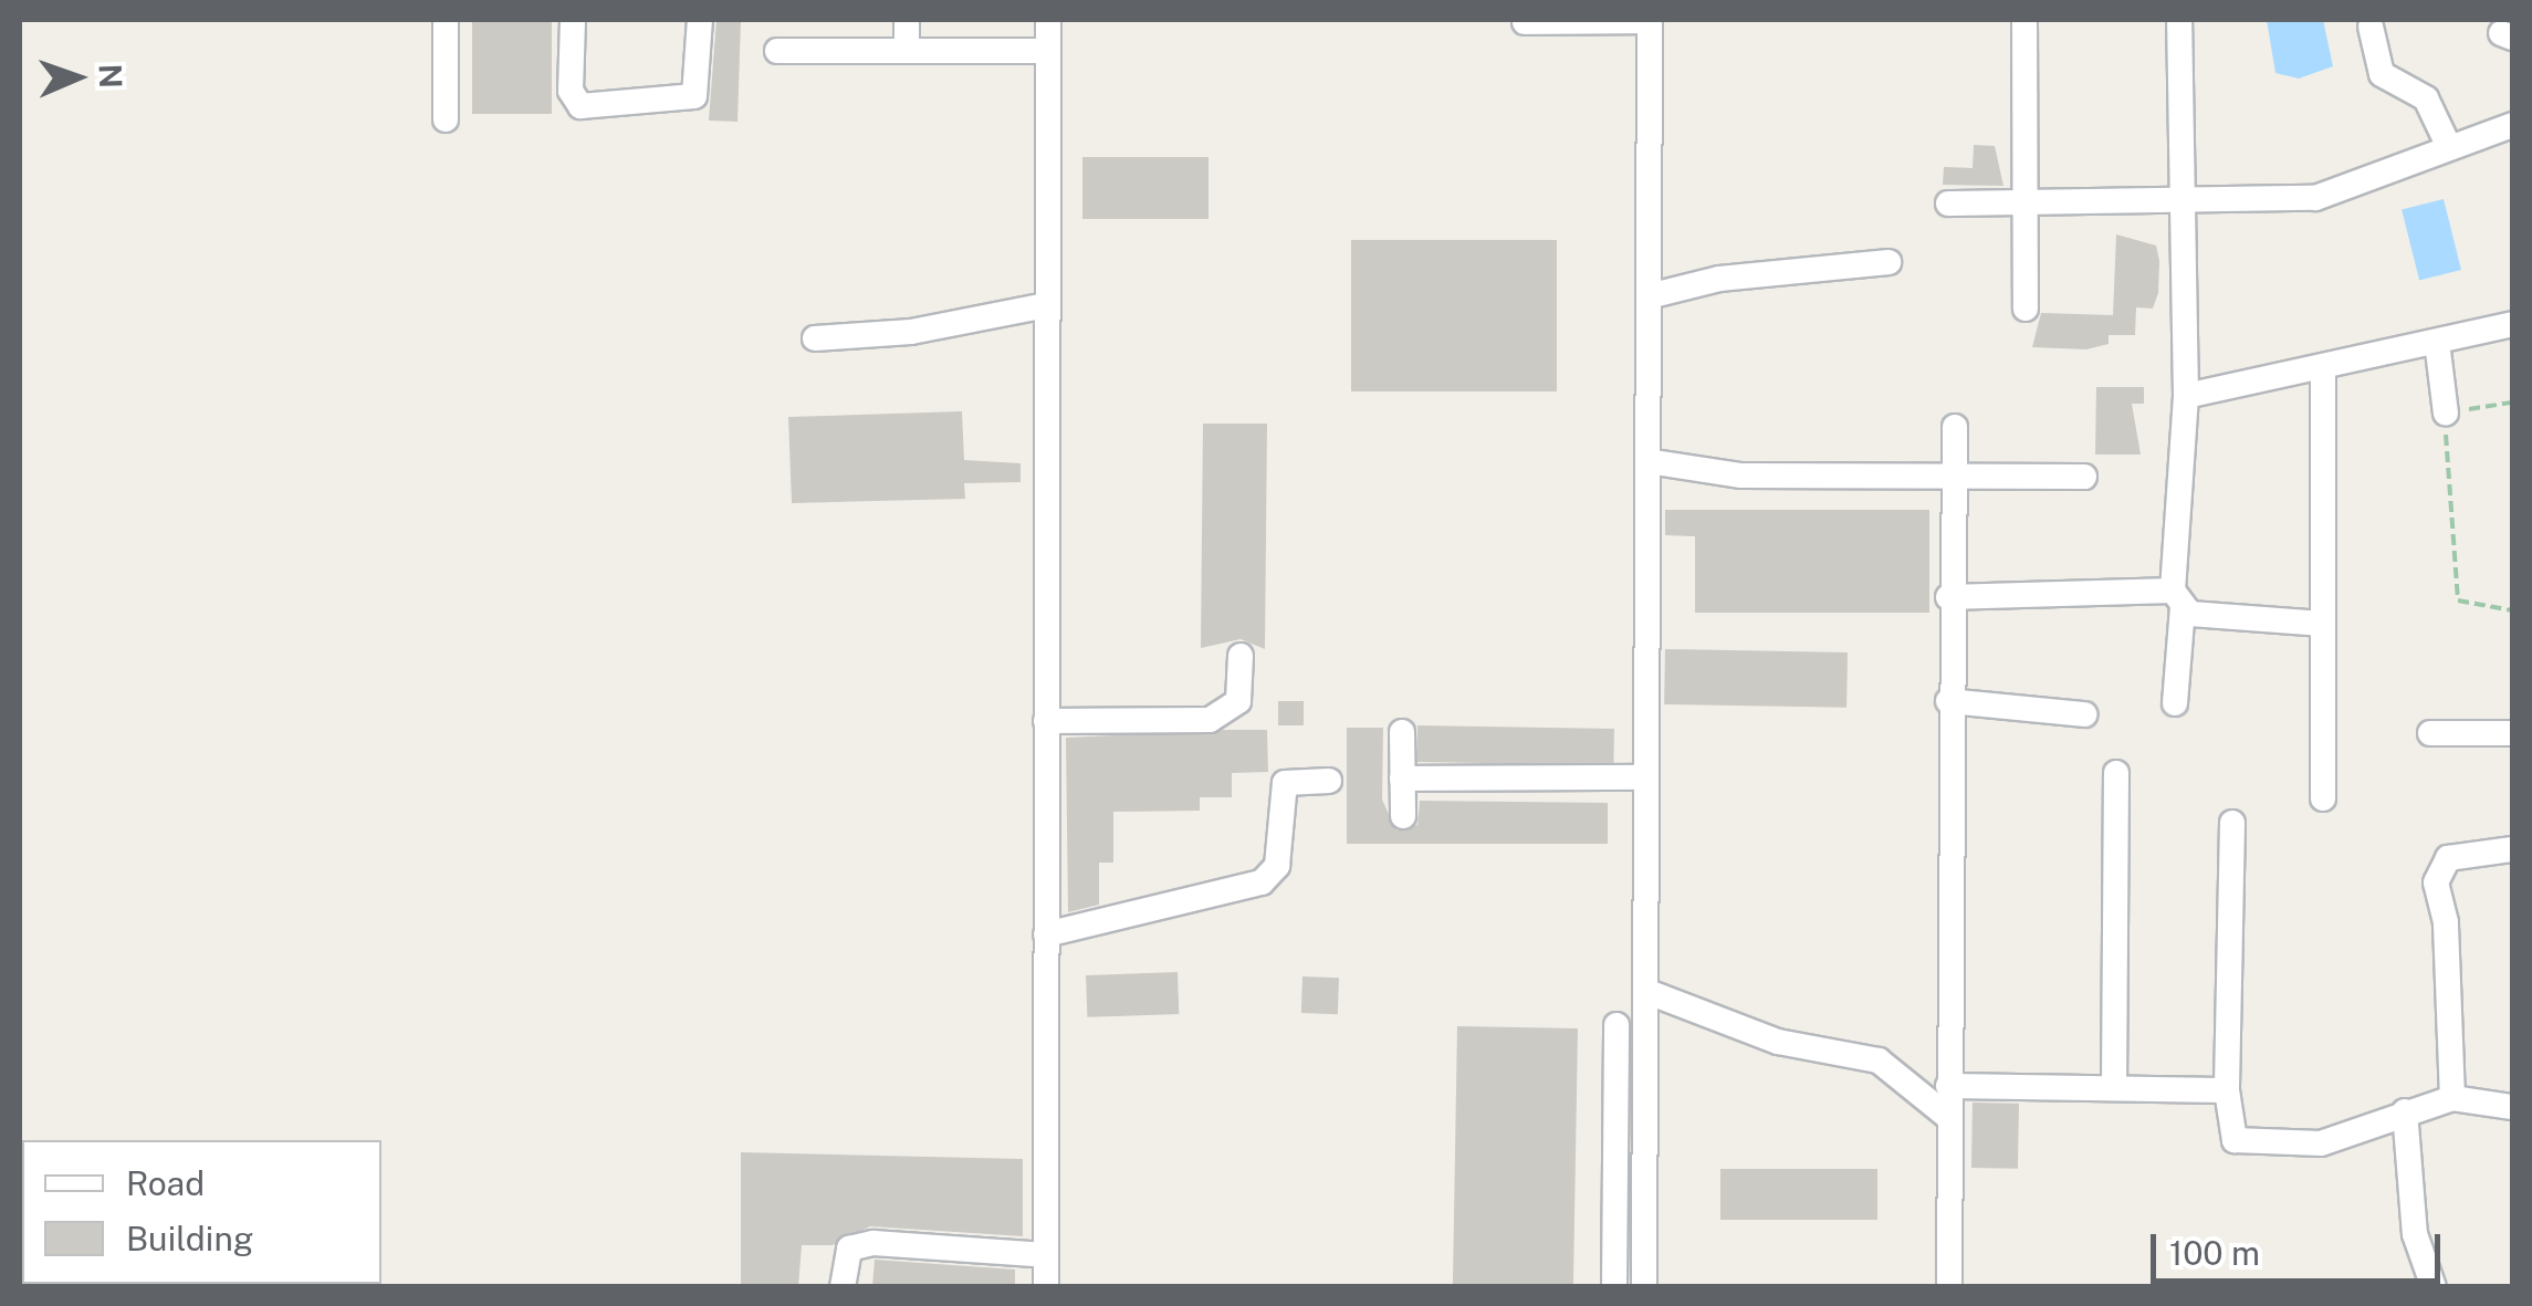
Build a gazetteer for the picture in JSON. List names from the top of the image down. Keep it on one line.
{"legend":["Road","Building"],"scale_bar":"100 m","north":"right"}
